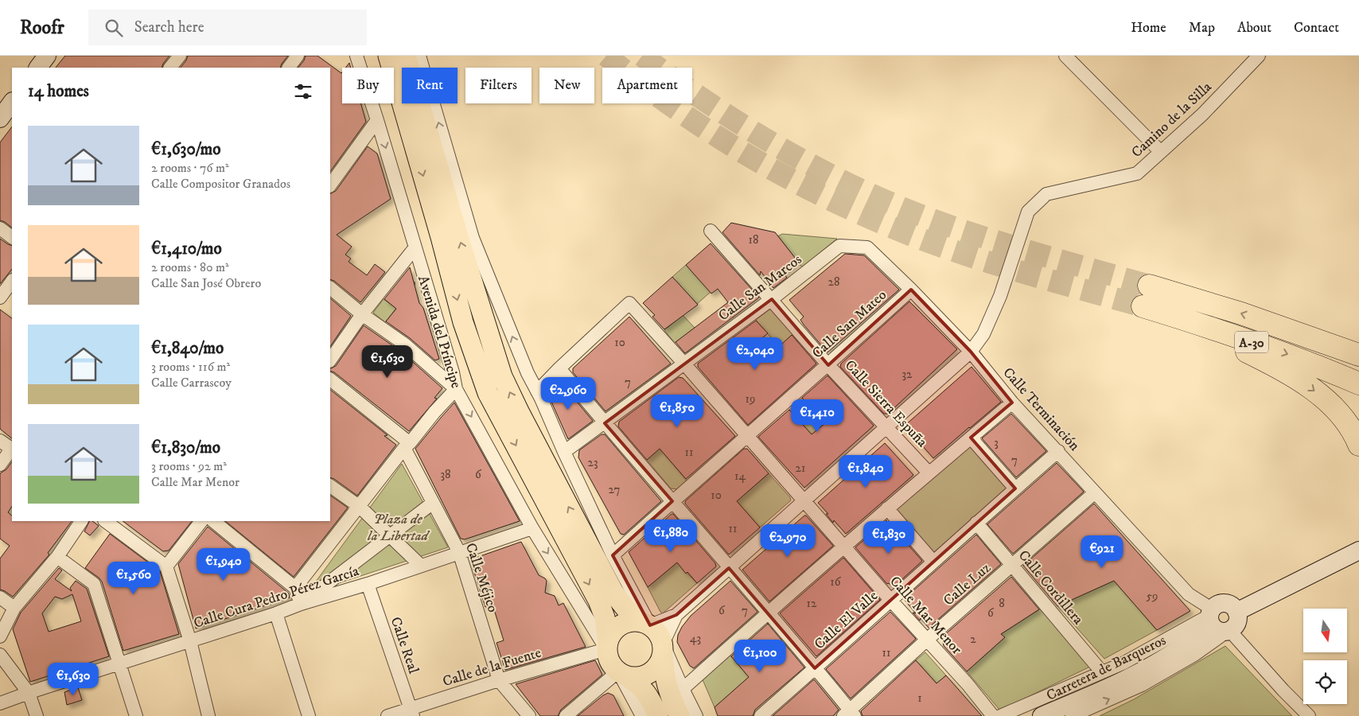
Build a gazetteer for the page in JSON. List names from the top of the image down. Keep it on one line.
{"streets":{"highway":["A-30"],"main road":["Avenida del Príncipe","Carretera de Barqueros"],"street":["Camino de la Silla","Calle San Marcos","Calle San Mateo","Calle Sierra Espuña","Calle Terminación","Calle Méjico","Calle Luz","Calle Cordillera","Calle Cura Pedro Pérez García","Calle Mar Menor","Calle El Valle","Calle Real","Calle de la Fuente"]},"crossings":[["Camino de la Silla","Calle Sierra Espuña"],["Camino de la Silla","Calle Terminación"],["Camino de la Silla","Calle Mar Menor"],["Calle San Marcos","Calle Sierra Espuña"],["Calle San Marcos","Calle Terminación"],["Calle San Marcos","Calle Mar Menor"],["Calle San Mateo","Calle Sierra Espuña"],["Calle San Mateo","Calle Terminación"],["Calle San Mateo","Calle Mar Menor"],["Avenida del Príncipe","Calle Cura Pedro Pérez García"],["Avenida del Príncipe","Calle de la Fuente"],["Calle Terminación","Calle Luz"],["Calle Terminación","Calle El Valle"],["Calle Terminación","Carretera de Barqueros"],["Calle Méjico","Calle Cura Pedro Pérez García"],["Calle Méjico","Calle de la Fuente"],["Calle Luz","Calle Cordillera"],["Calle Luz","Calle Mar Menor"],["Calle Cordillera","Calle El Valle"],["Calle Cordillera","Carretera de Barqueros"],["Calle Cura Pedro Pérez García","Calle Real"],["Calle Mar Menor","Calle El Valle"],["Calle Real","Calle de la Fuente"]],"parks":["Plaza de la Libertad"],"house_numbers":["18","28","10","32","7","19","3","11","7","23","21","38","6","14","27","10","11","16","59","12","8","6","7","6","43","2","11","1"],"north":"bottom","page":{"header":"Roofr","search":"Search here","nav":["Home","Map","About","Contact"],"chip":["Buy","Rent","Filters","New","Apartment"],"heading":"14 homes","list":[{"name":"€1,630/mo","note":"2 rooms · 76 m² · Calle Compositor Granados"},{"name":"€1,410/mo","note":"2 rooms · 80 m² · Calle San José Obrero"},{"name":"€1,840/mo","note":"3 rooms · 116 m² · Calle Carrascoy"},{"name":"€1,830/mo","note":"3 rooms · 92 m² · Calle Mar Menor"}],"price":["€2,040","€1,630","€2,960","€1,850","€1,410","€1,840","€1,880","€1,830","€2,970","€921","€1,940","€1,560","€1,100","€1,630"]}}
